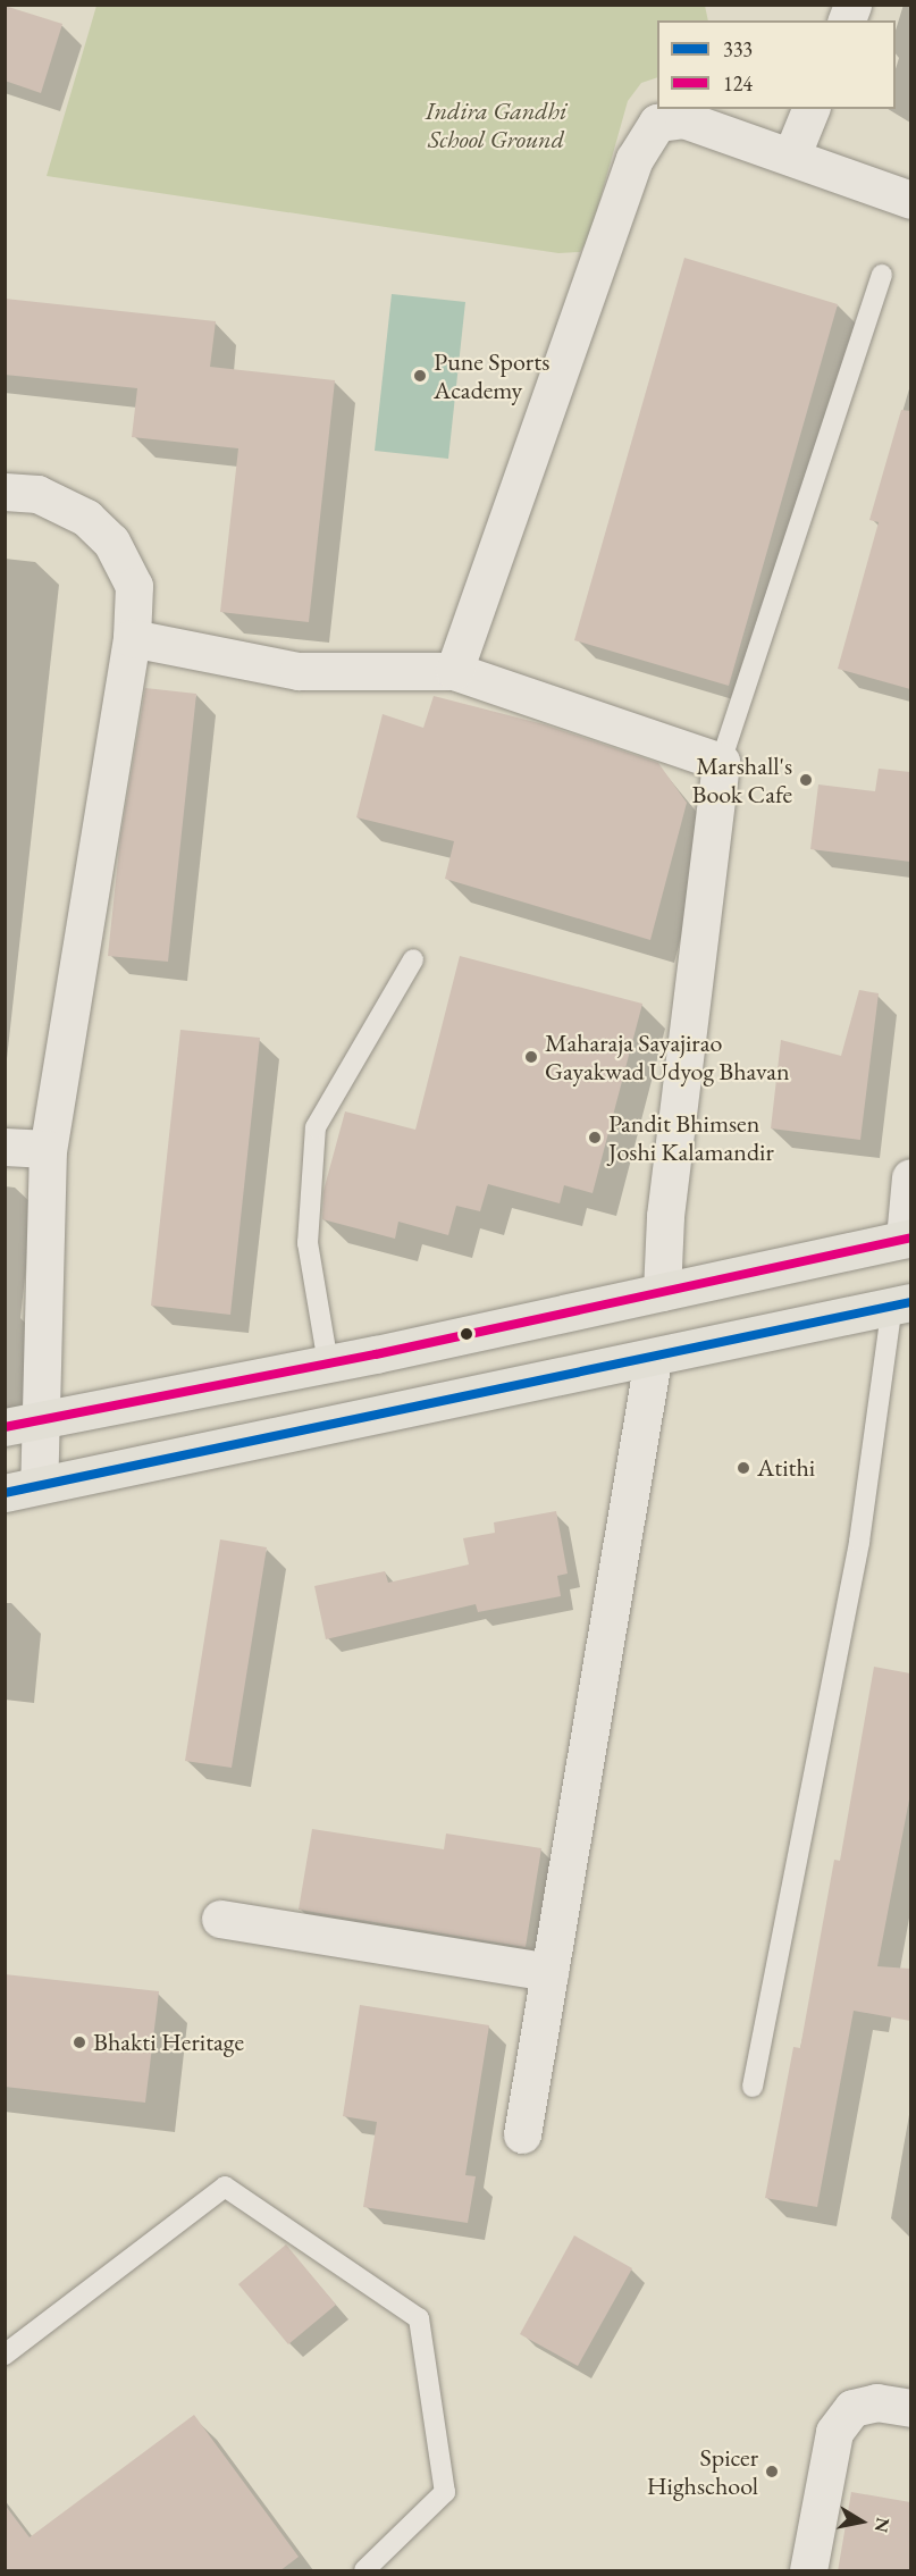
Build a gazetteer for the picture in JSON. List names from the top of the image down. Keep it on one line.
{"parks":["Indira Gandhi School Ground"],"places":["Pune Sports Academy","Marshall's Book Cafe","Maharaja Sayajirao Gayakwad Udyog Bhavan","Pandit Bhimsen Joshi Kalamandir","Atithi","Bhakti Heritage","Spicer Highschool"],"lines":["transit line 124","transit line 333"],"legend":["333","124"],"north":"right"}
